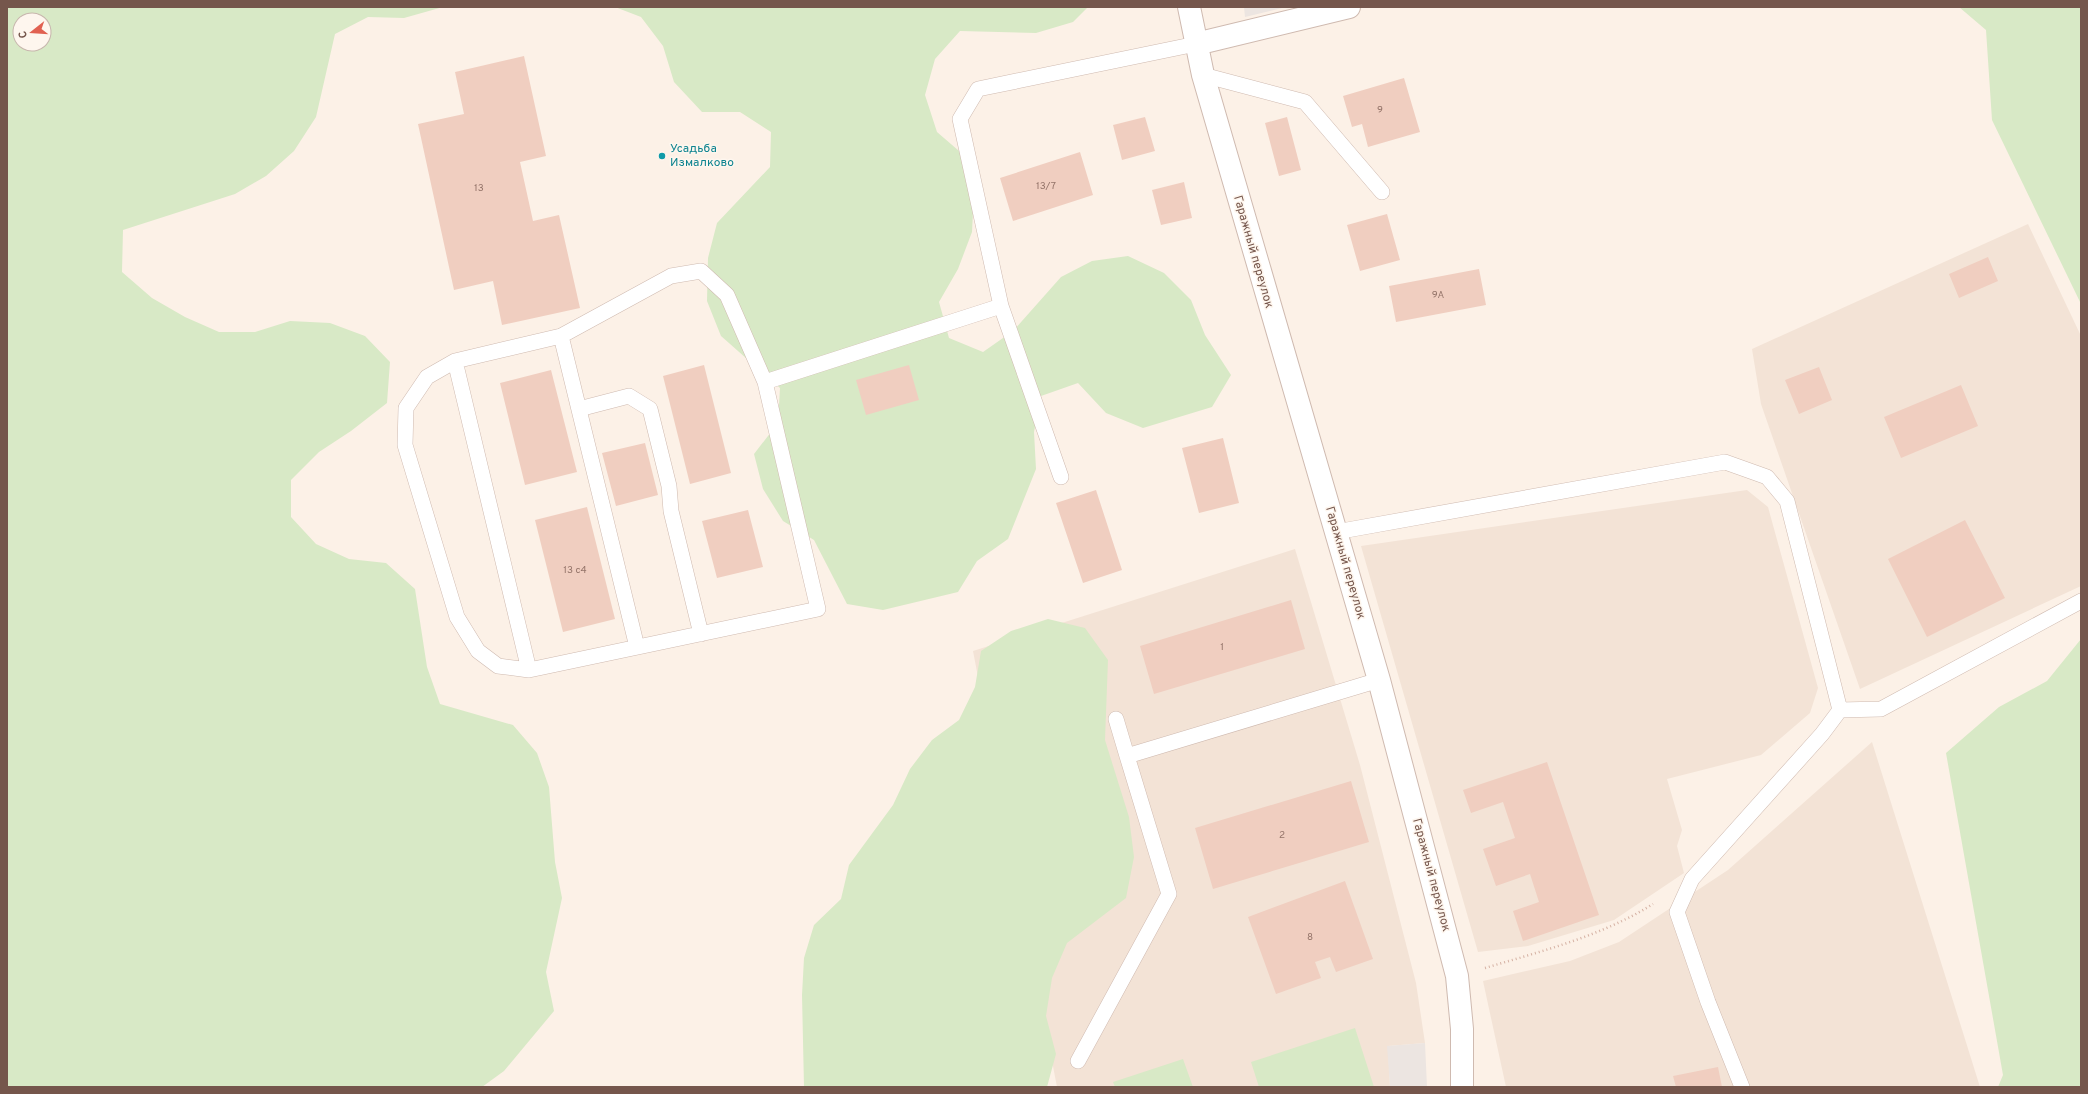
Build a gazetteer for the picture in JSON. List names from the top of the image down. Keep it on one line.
{"streets":{"street":["Гаражный переулок"]},"places":["Усадьба Измалково"],"house_numbers":["9","13/7","13","9А","13 с4","1","2","8"],"north":"left"}
